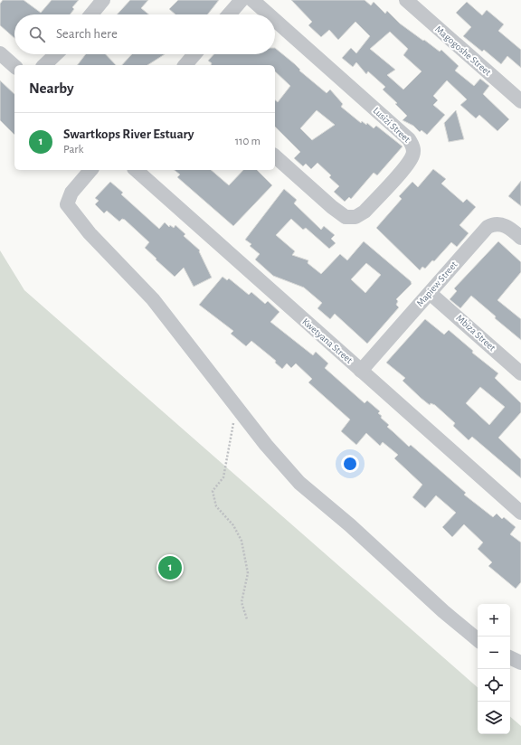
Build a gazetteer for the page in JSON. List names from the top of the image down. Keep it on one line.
{"streets":{"street":["Magogoshe Street","Lusizi Street","Mapiew Street","Mbiza Street","Kwetyana Street"]},"crossings":[["Mapiew Street","Mbiza Street"],["Mapiew Street","Kwetyana Street"]],"page":{"search":"Search here","heading":"Nearby","list":[{"mark":"1","name":"Swartkops River Estuary","note":"Park","value":"110 m"}],"pins":"1","map_buttons":["+","−"]}}
